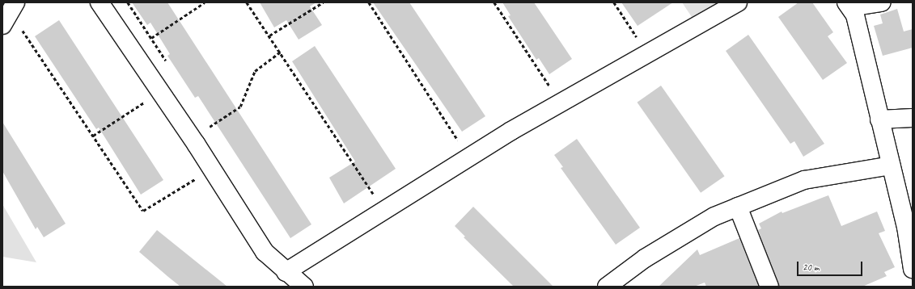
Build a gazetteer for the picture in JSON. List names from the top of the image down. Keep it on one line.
{"scale_bar":"20 m"}
